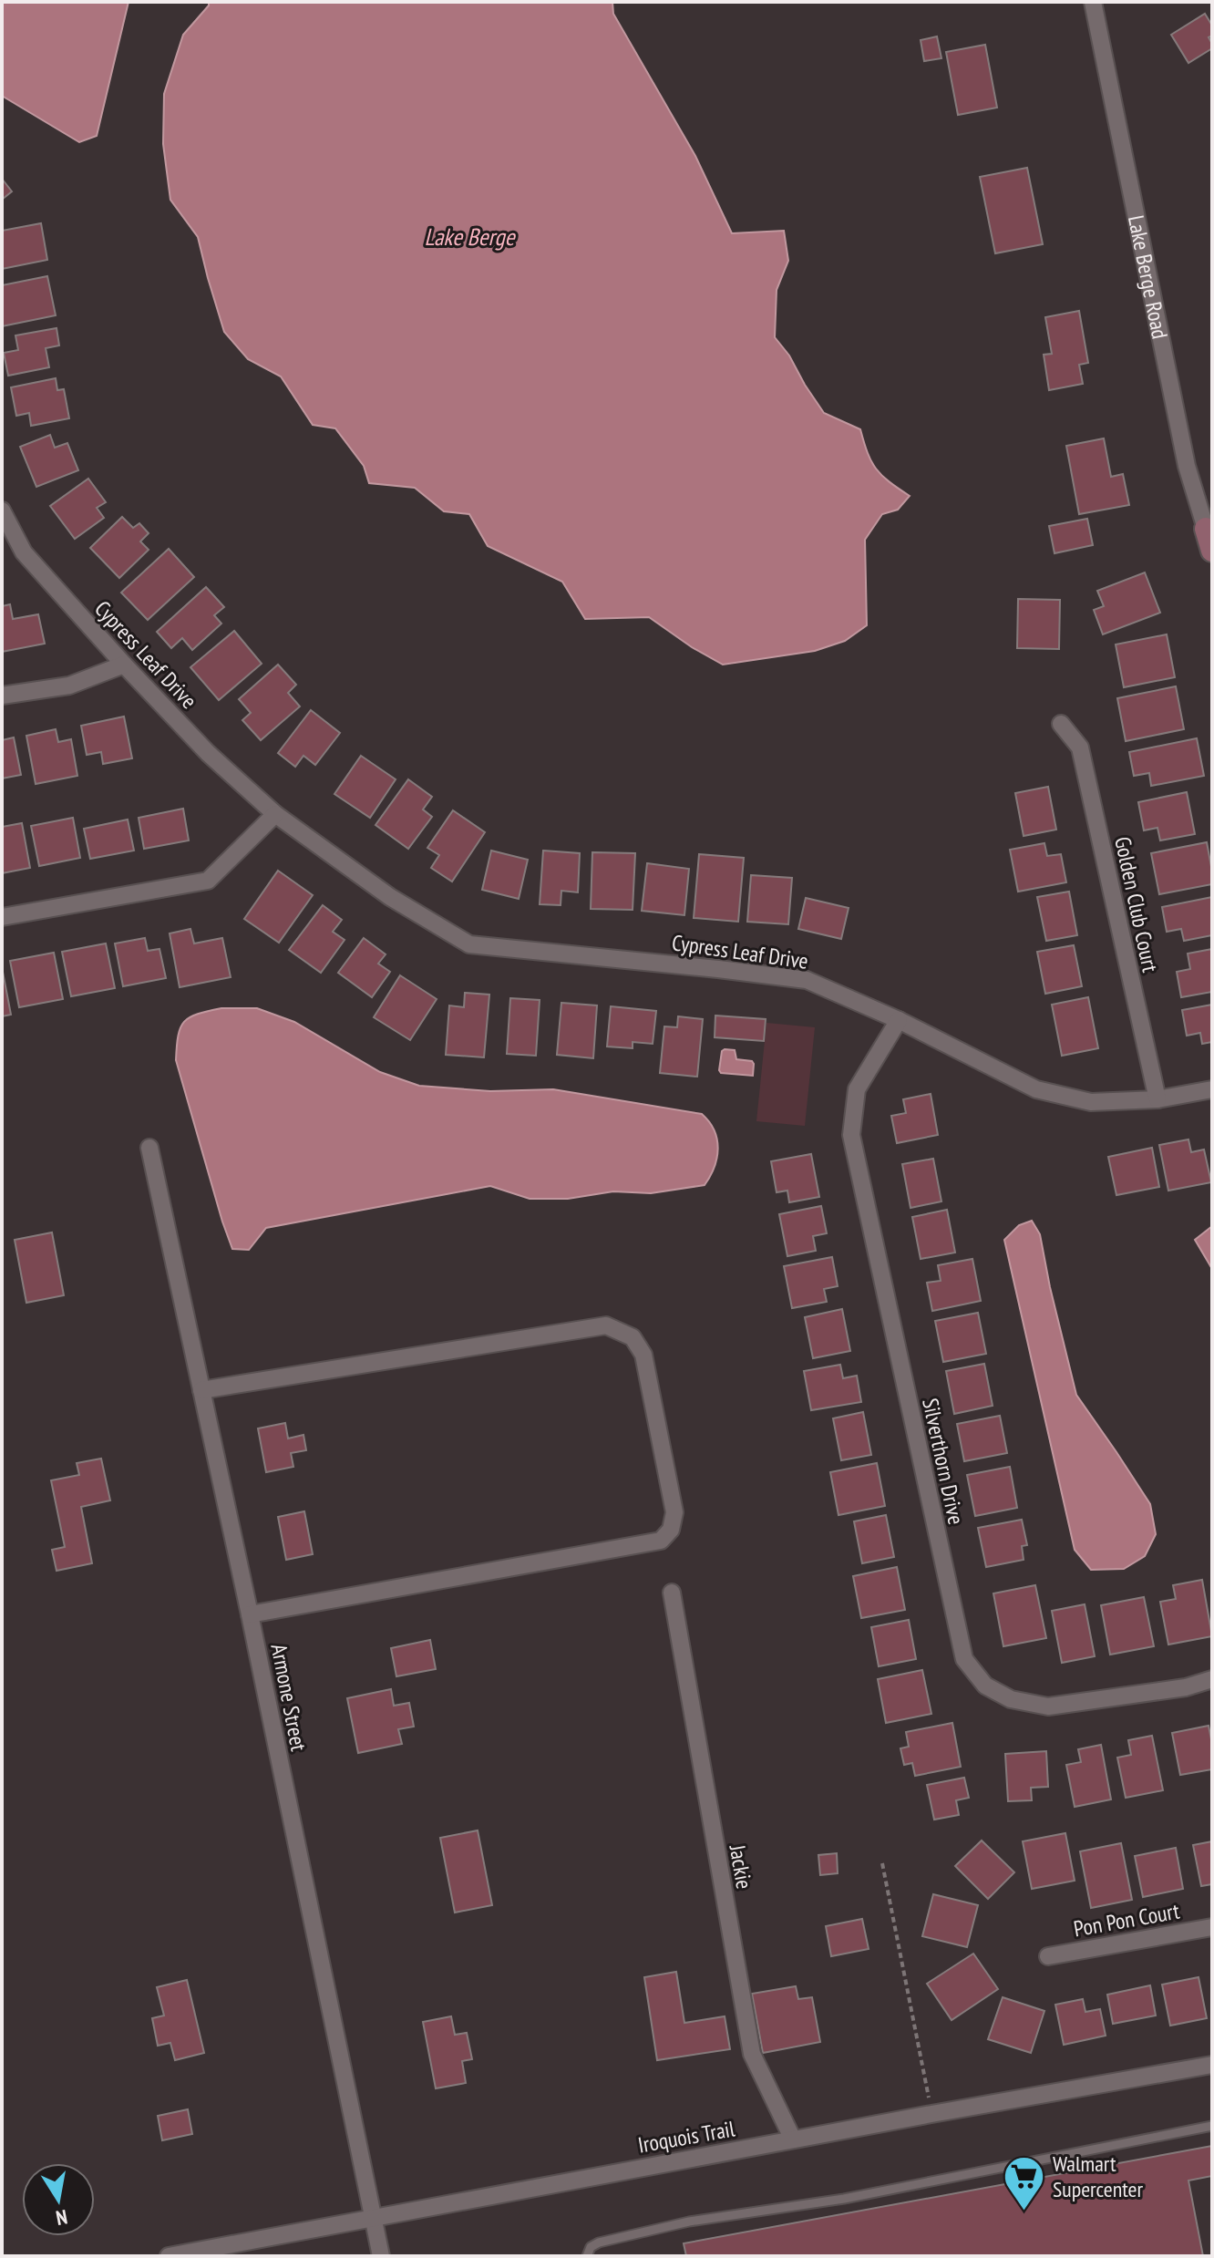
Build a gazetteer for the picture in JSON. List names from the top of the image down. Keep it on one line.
{"streets":{"street":["Lake Berge Road","Cypress Leaf Drive","Golden Club Court","Silverthorn Drive","Armone Street","Jackie","Pon Pon Court","Iroquois Trail"]},"crossings":[["Cypress Leaf Drive","Golden Club Court"],["Cypress Leaf Drive","Silverthorn Drive"],["Armone Street","Iroquois Trail"],["Jackie","Iroquois Trail"]],"water":["Lake Berge"],"places":{"supermarket":["Walmart Supercenter"]},"north":"bottom"}
